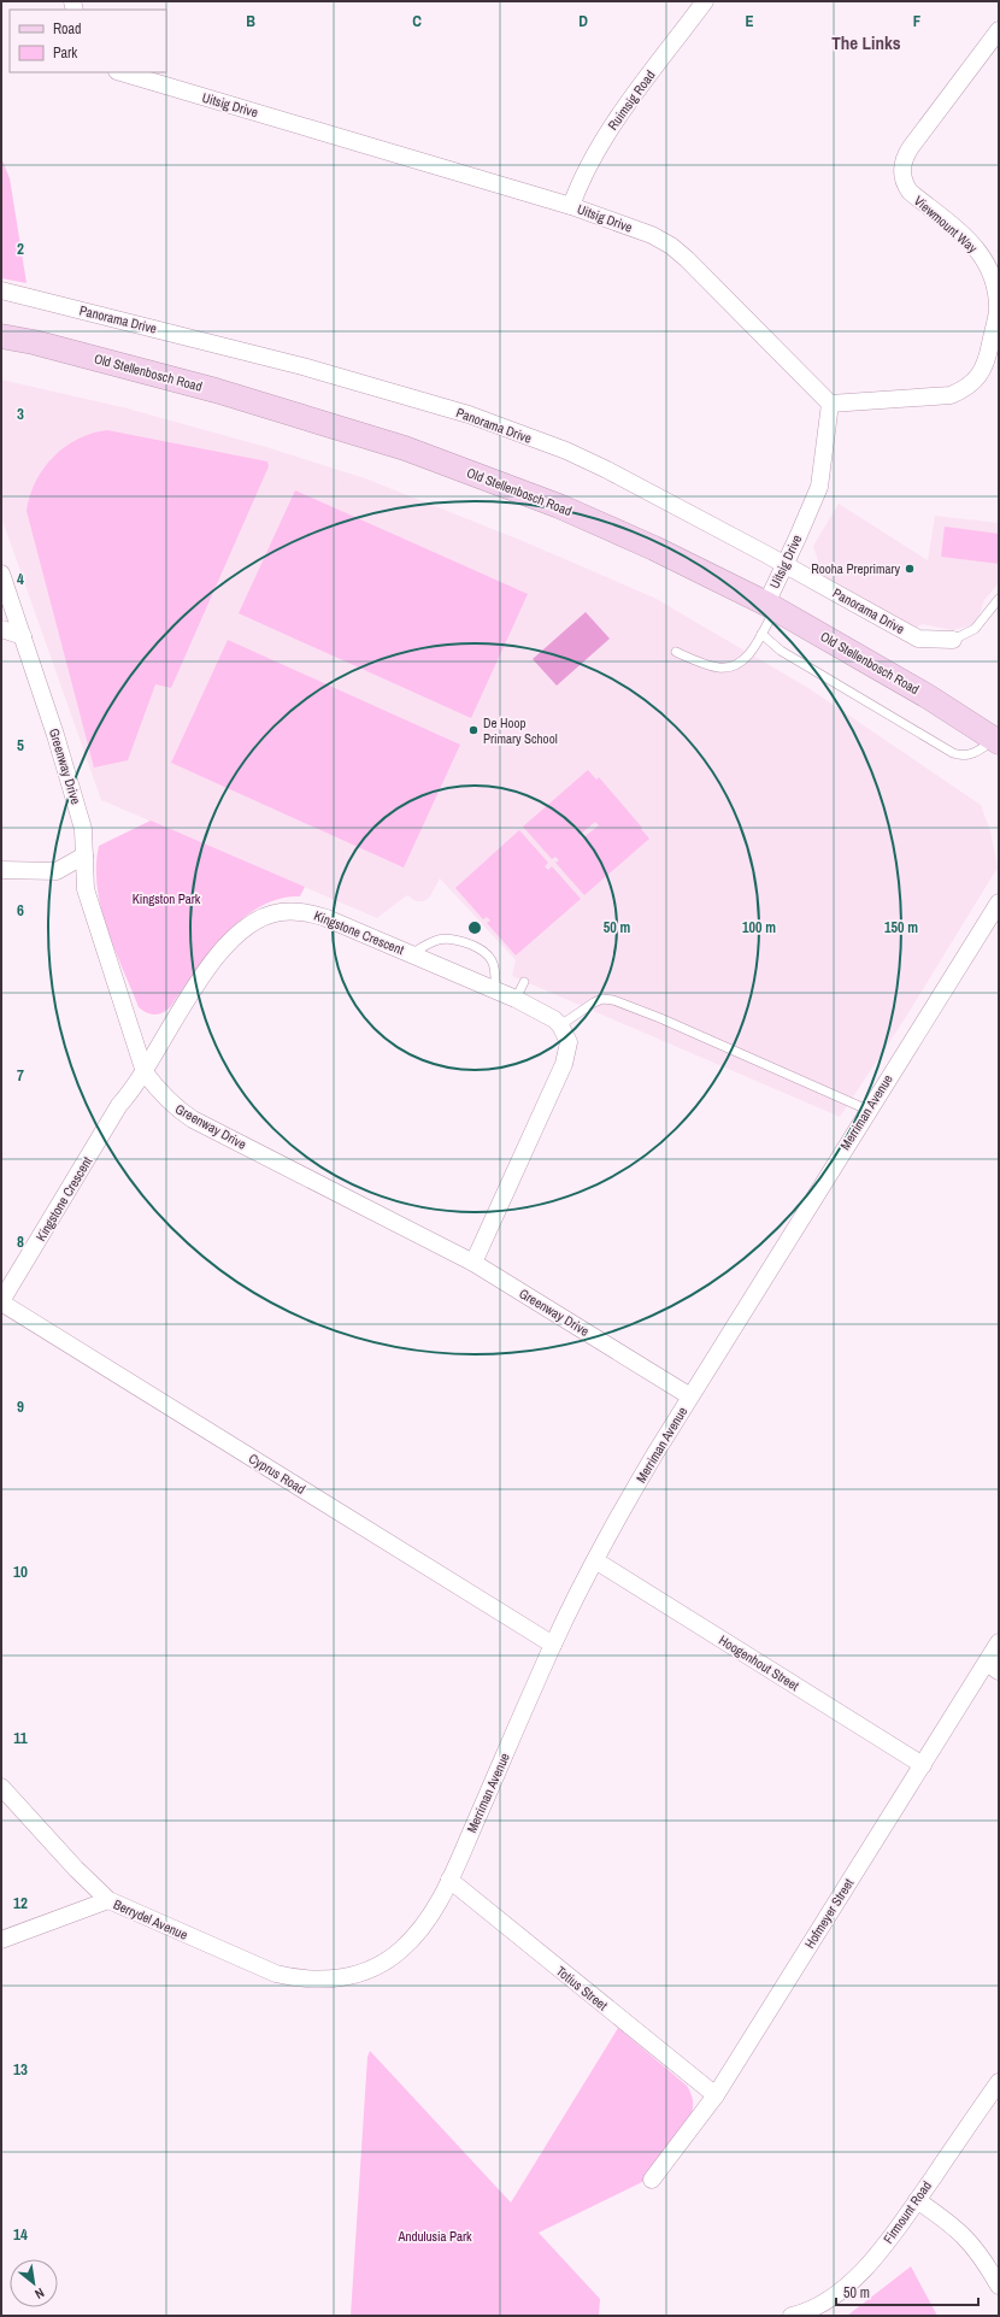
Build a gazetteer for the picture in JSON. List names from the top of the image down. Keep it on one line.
{"streets":{"street":["Ruimsig Road","Uitsig Drive","Viewmount Way","Panorama Drive","Old Stellenbosch Road","Greenway Drive","Kingstone Crescent","Merriman Avenue","Cyprus Road","Hoogenhout Street","Hofmeyer Street","Berrydel Avenue","Totius Street","Firmount Road"]},"crossings":[["Ruimsig Road","Uitsig Drive"],["Uitsig Drive","Viewmount Way"],["Uitsig Drive","Panorama Drive"],["Uitsig Drive","Old Stellenbosch Road"],["Greenway Drive","Kingstone Crescent"],["Greenway Drive","Merriman Avenue"],["Kingstone Crescent","Cyprus Road"],["Merriman Avenue","Cyprus Road"],["Merriman Avenue","Hoogenhout Street"],["Merriman Avenue","Berrydel Avenue"],["Merriman Avenue","Totius Street"],["Hoogenhout Street","Hofmeyer Street"],["Hofmeyer Street","Totius Street"]],"districts":["The Links"],"parks":["Kingston Park","Andulusia Park"],"places":["Rooha Preprimary","De Hoop Primary School"],"legend":["Road","Park"],"scale_bar":"50 m","north":"bottom right","grid":{"columns":["B","C","D","E","F"],"rows":["2","3","4","5","6","7","8","9","10","11","12","13","14"]},"rings":["50 m","100 m","150 m"]}
